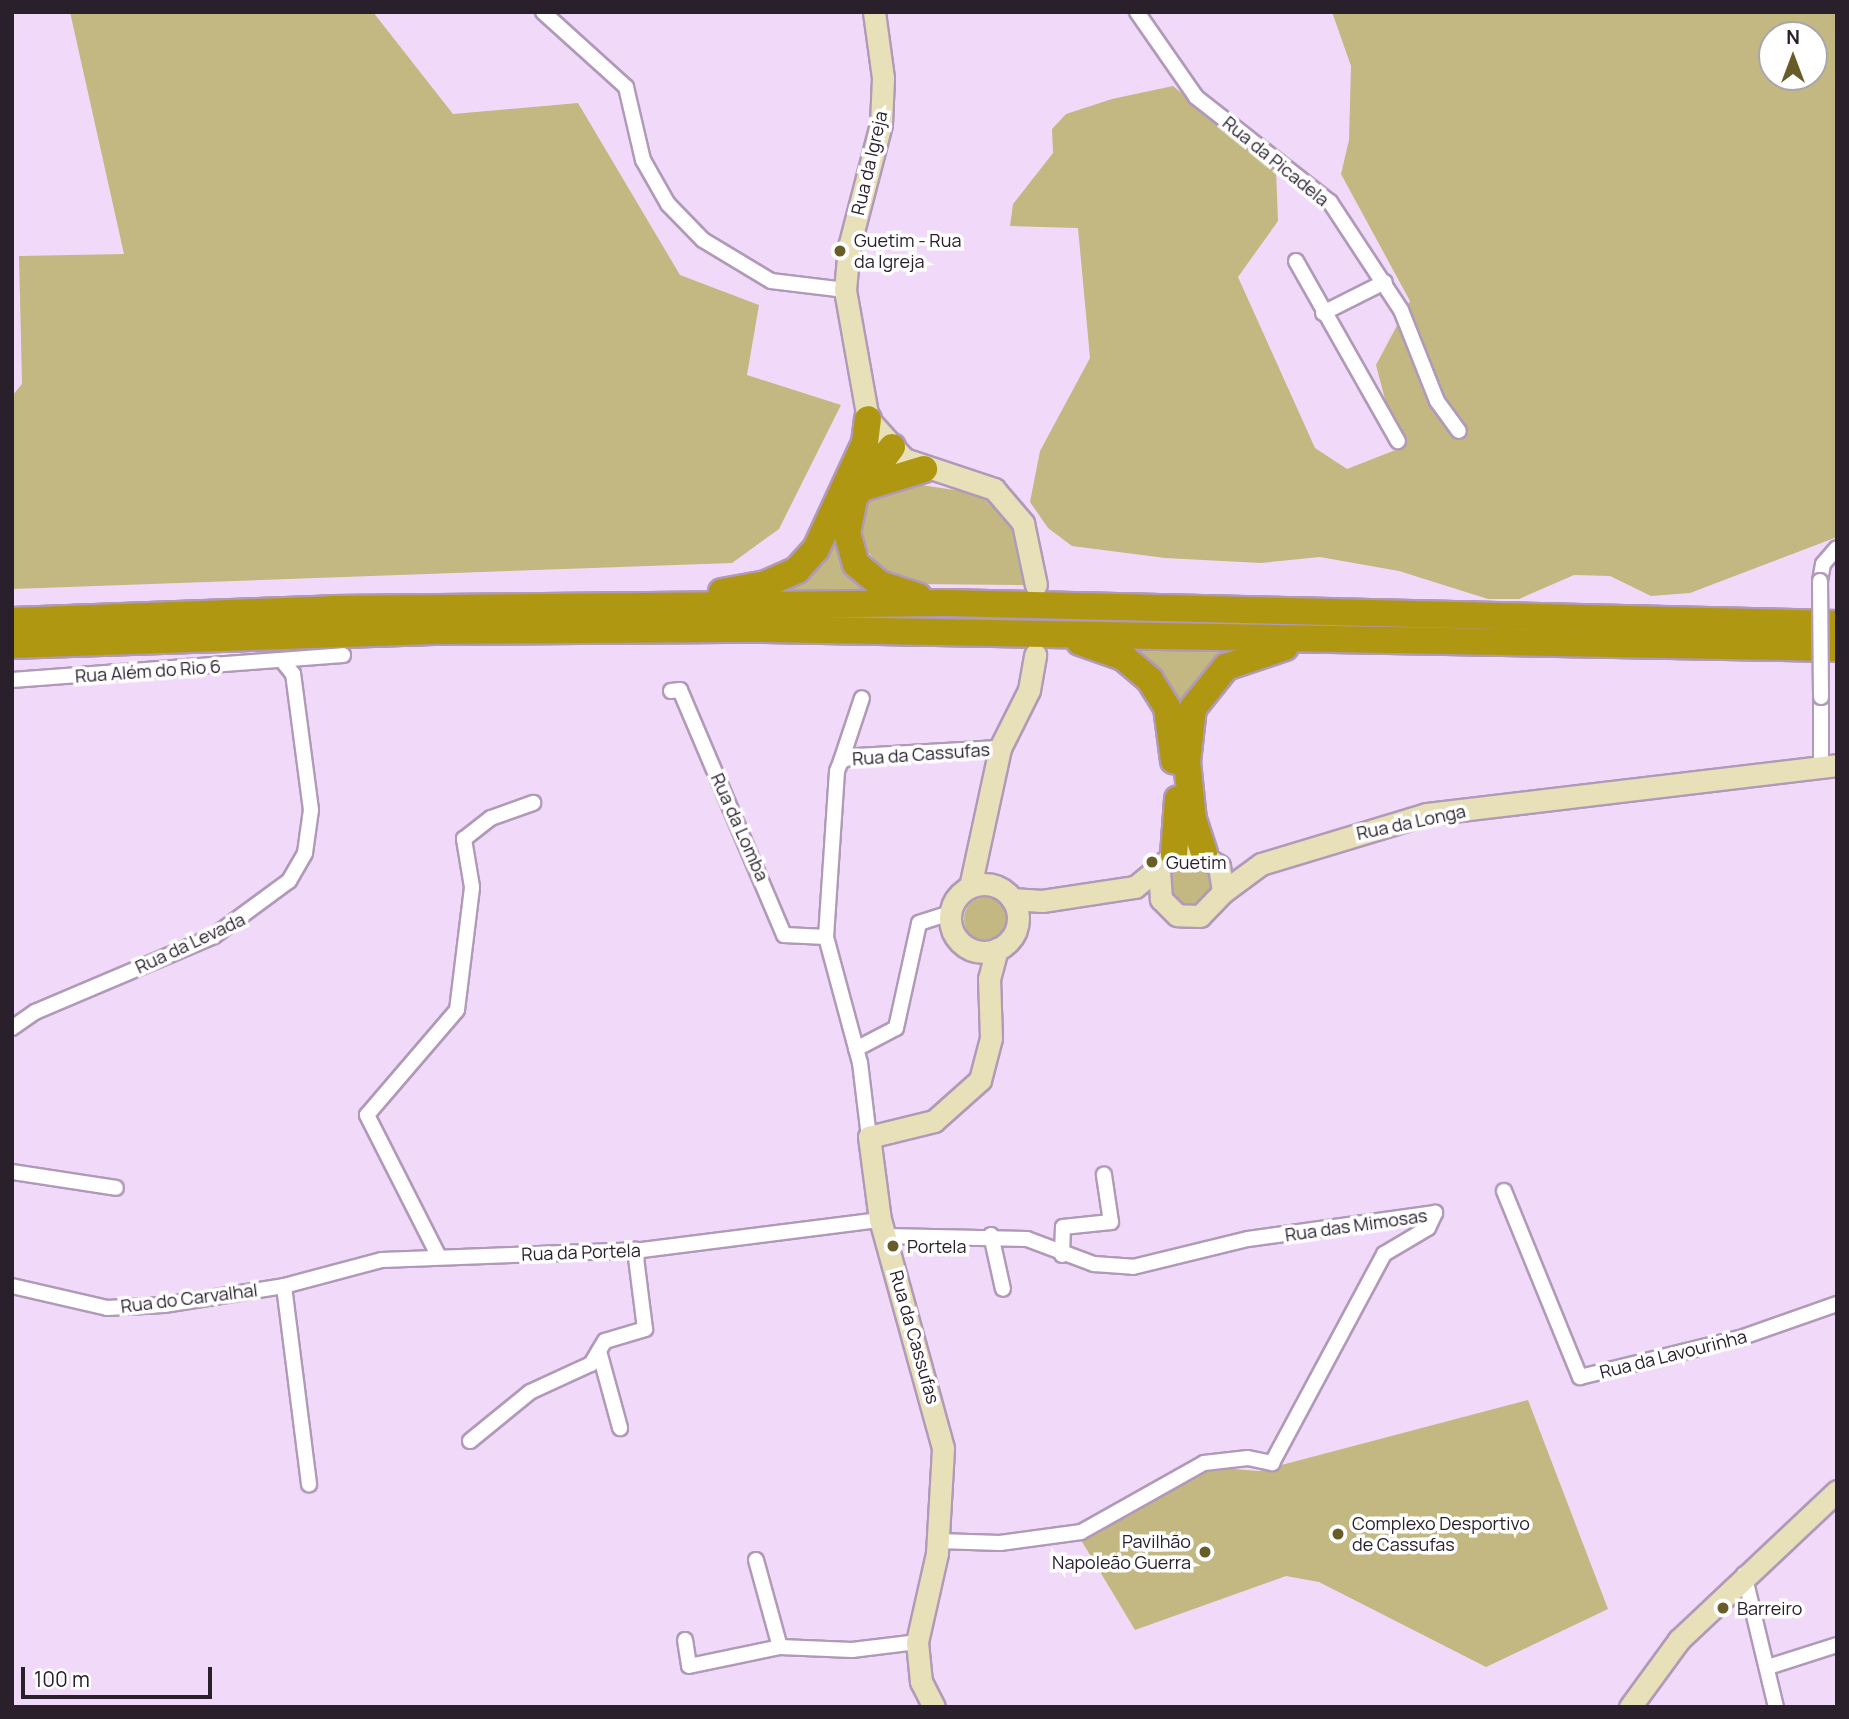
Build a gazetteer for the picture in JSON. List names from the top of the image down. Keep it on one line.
{"streets":{"main road":["Rua da Igreja","Rua da Cassufas","Rua da Longa"],"street":["Rua da Picadela","Rua Além do Rio 6","Rua da Lomba","Rua da Levada","Rua das Mimosas","Rua da Portela","Rua do Carvalhal","Rua da Lavourinha"]},"crossings":[["Rua Além do Rio 6","Rua da Levada"],["Rua da Cassufas","Rua da Longa"],["Rua da Cassufas","Rua da Lomba"],["Rua da Cassufas","Rua das Mimosas"],["Rua da Cassufas","Rua da Portela"],["Rua das Mimosas","Rua da Portela"],["Rua da Portela","Rua do Carvalhal"]],"places":["Guetim - Rua da Igreja","Guetim","Portela","Complexo Desportivo de Cassufas","Pavilhão Napoleão Guerra","Barreiro"],"scale_bar":"100 m","north":"top"}
